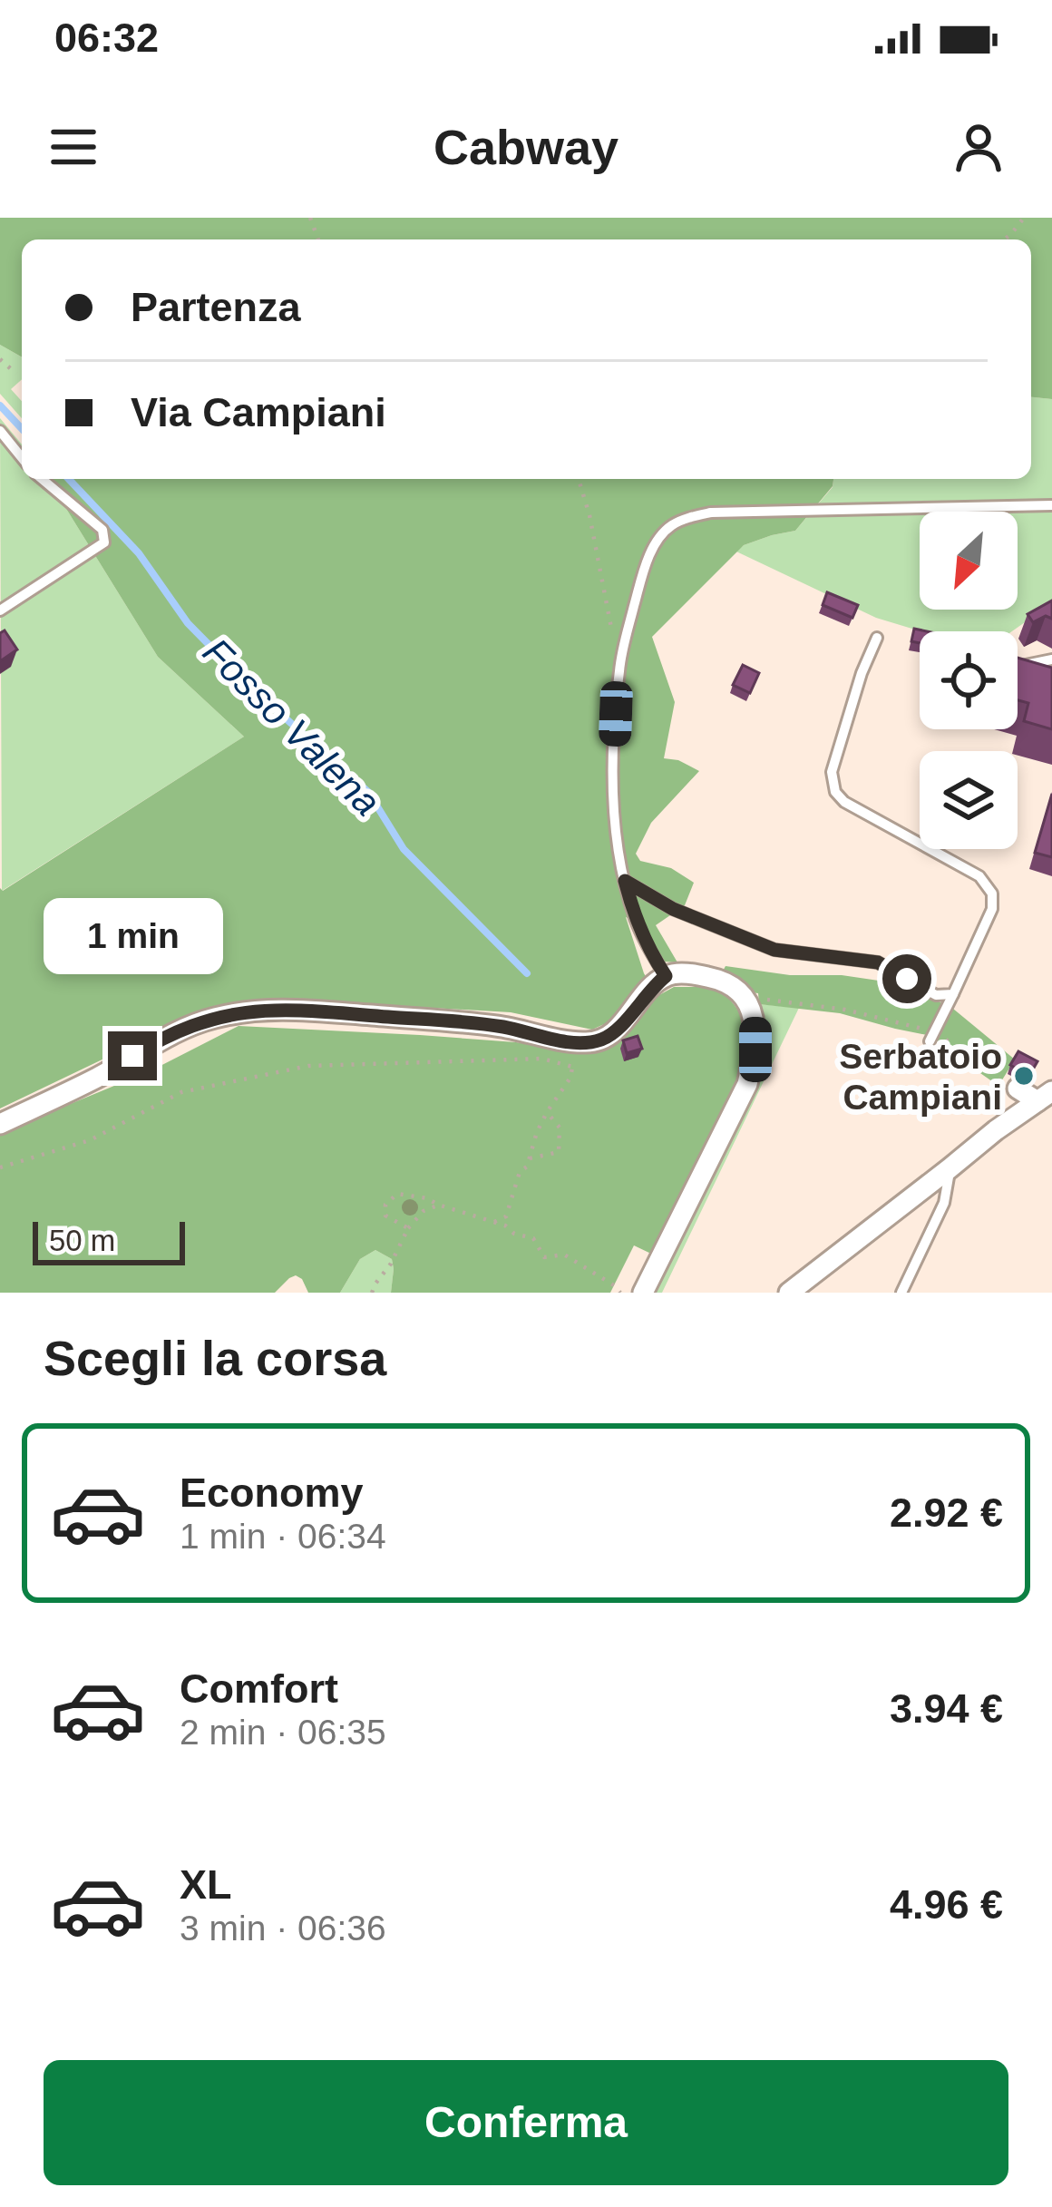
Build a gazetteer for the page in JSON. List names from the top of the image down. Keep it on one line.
{"water":["Fosso Valena"],"places":["Serbatoio Campiani"],"scale_bar":"50 m","north":"bottom left","page":{"status":"06:32","header":"Cabway","banner":["Partenza","Via Campiani"],"bubble":"1 min","scale":"50 m","heading":"Scegli la corsa","list":[{"name":"Economy","note":"1 min · 06:34","value":"2.92 €"},{"name":"Comfort","note":"2 min · 06:35","value":"3.94 €"},{"name":"XL","note":"3 min · 06:36","value":"4.96 €"}],"buttons":"Conferma"}}
